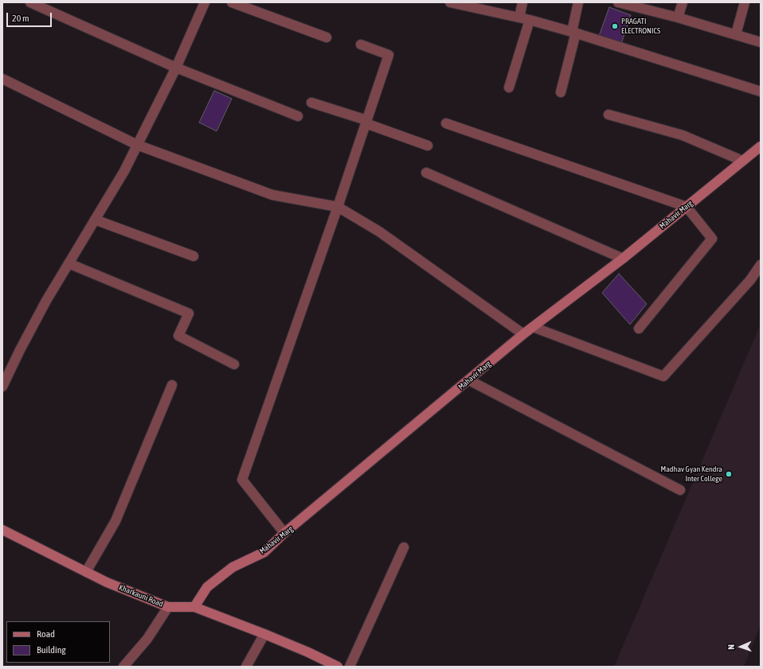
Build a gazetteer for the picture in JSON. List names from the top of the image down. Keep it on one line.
{"streets":{"street":["Mahavir Marg","Kharkauni Road"]},"crossings":[["Mahavir Marg","Kharkauni Road"]],"places":["PRAGATI ELECTRONICS","Madhav Gyan Kendra Inter College"],"legend":["Road","Building"],"scale_bar":"20 m","north":"left"}
